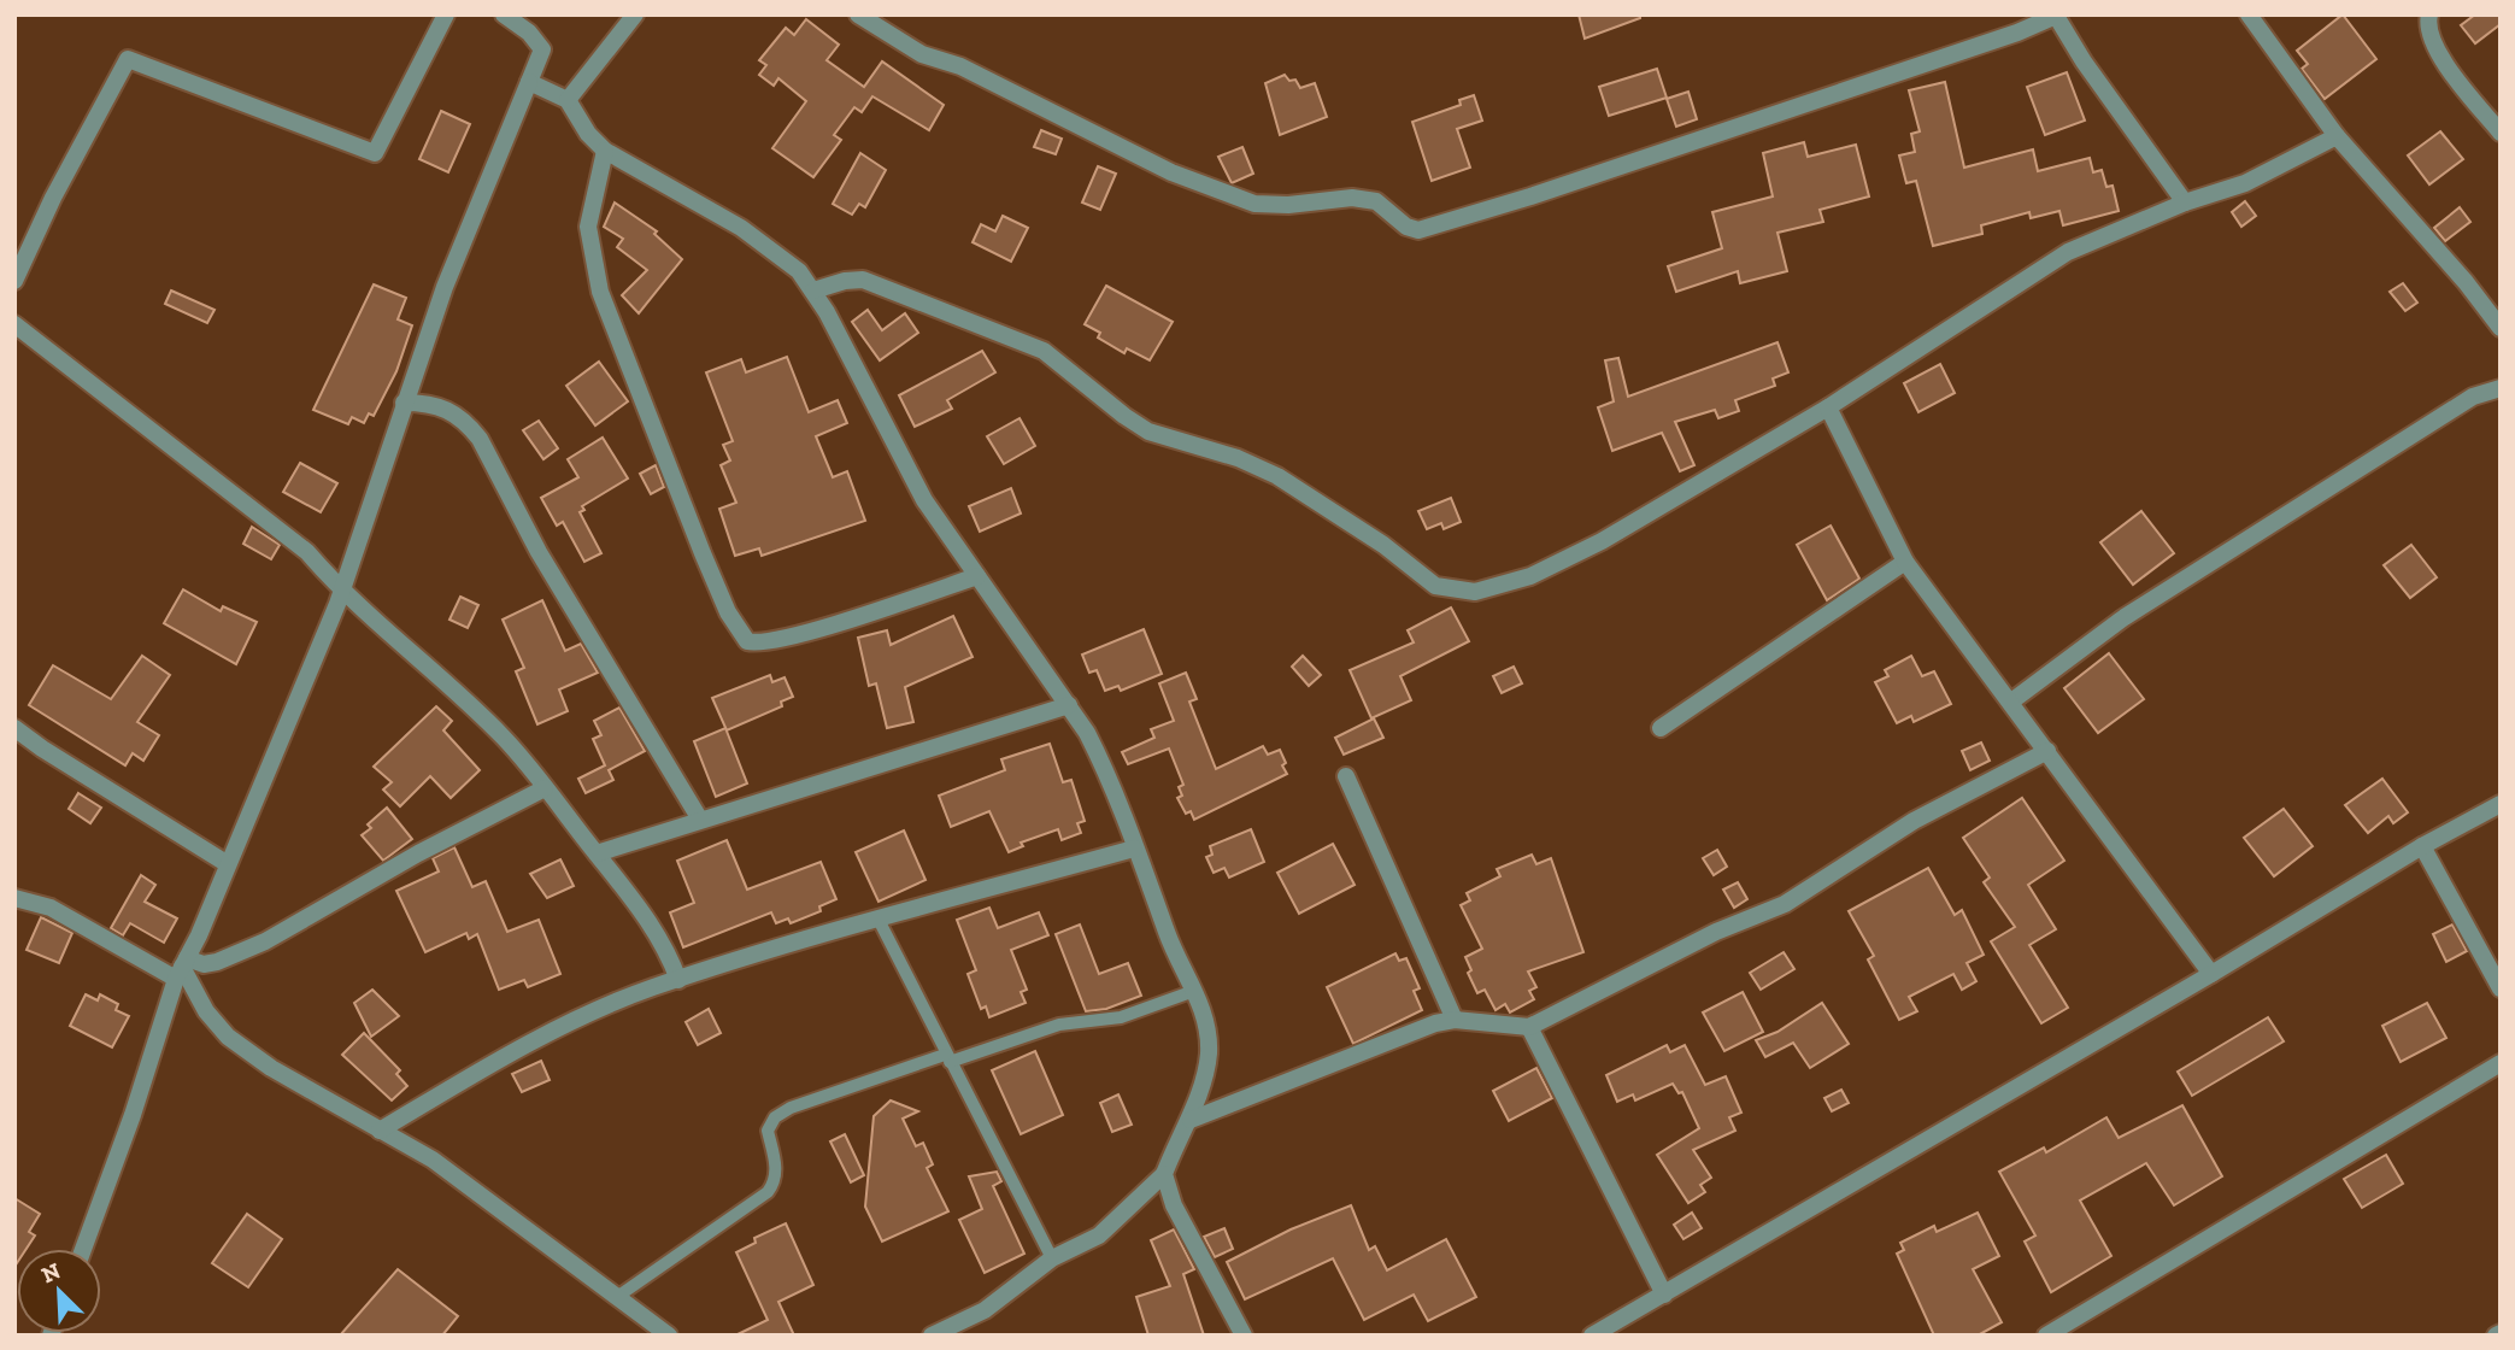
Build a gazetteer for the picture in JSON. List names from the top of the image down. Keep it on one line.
{"north":"top left"}
